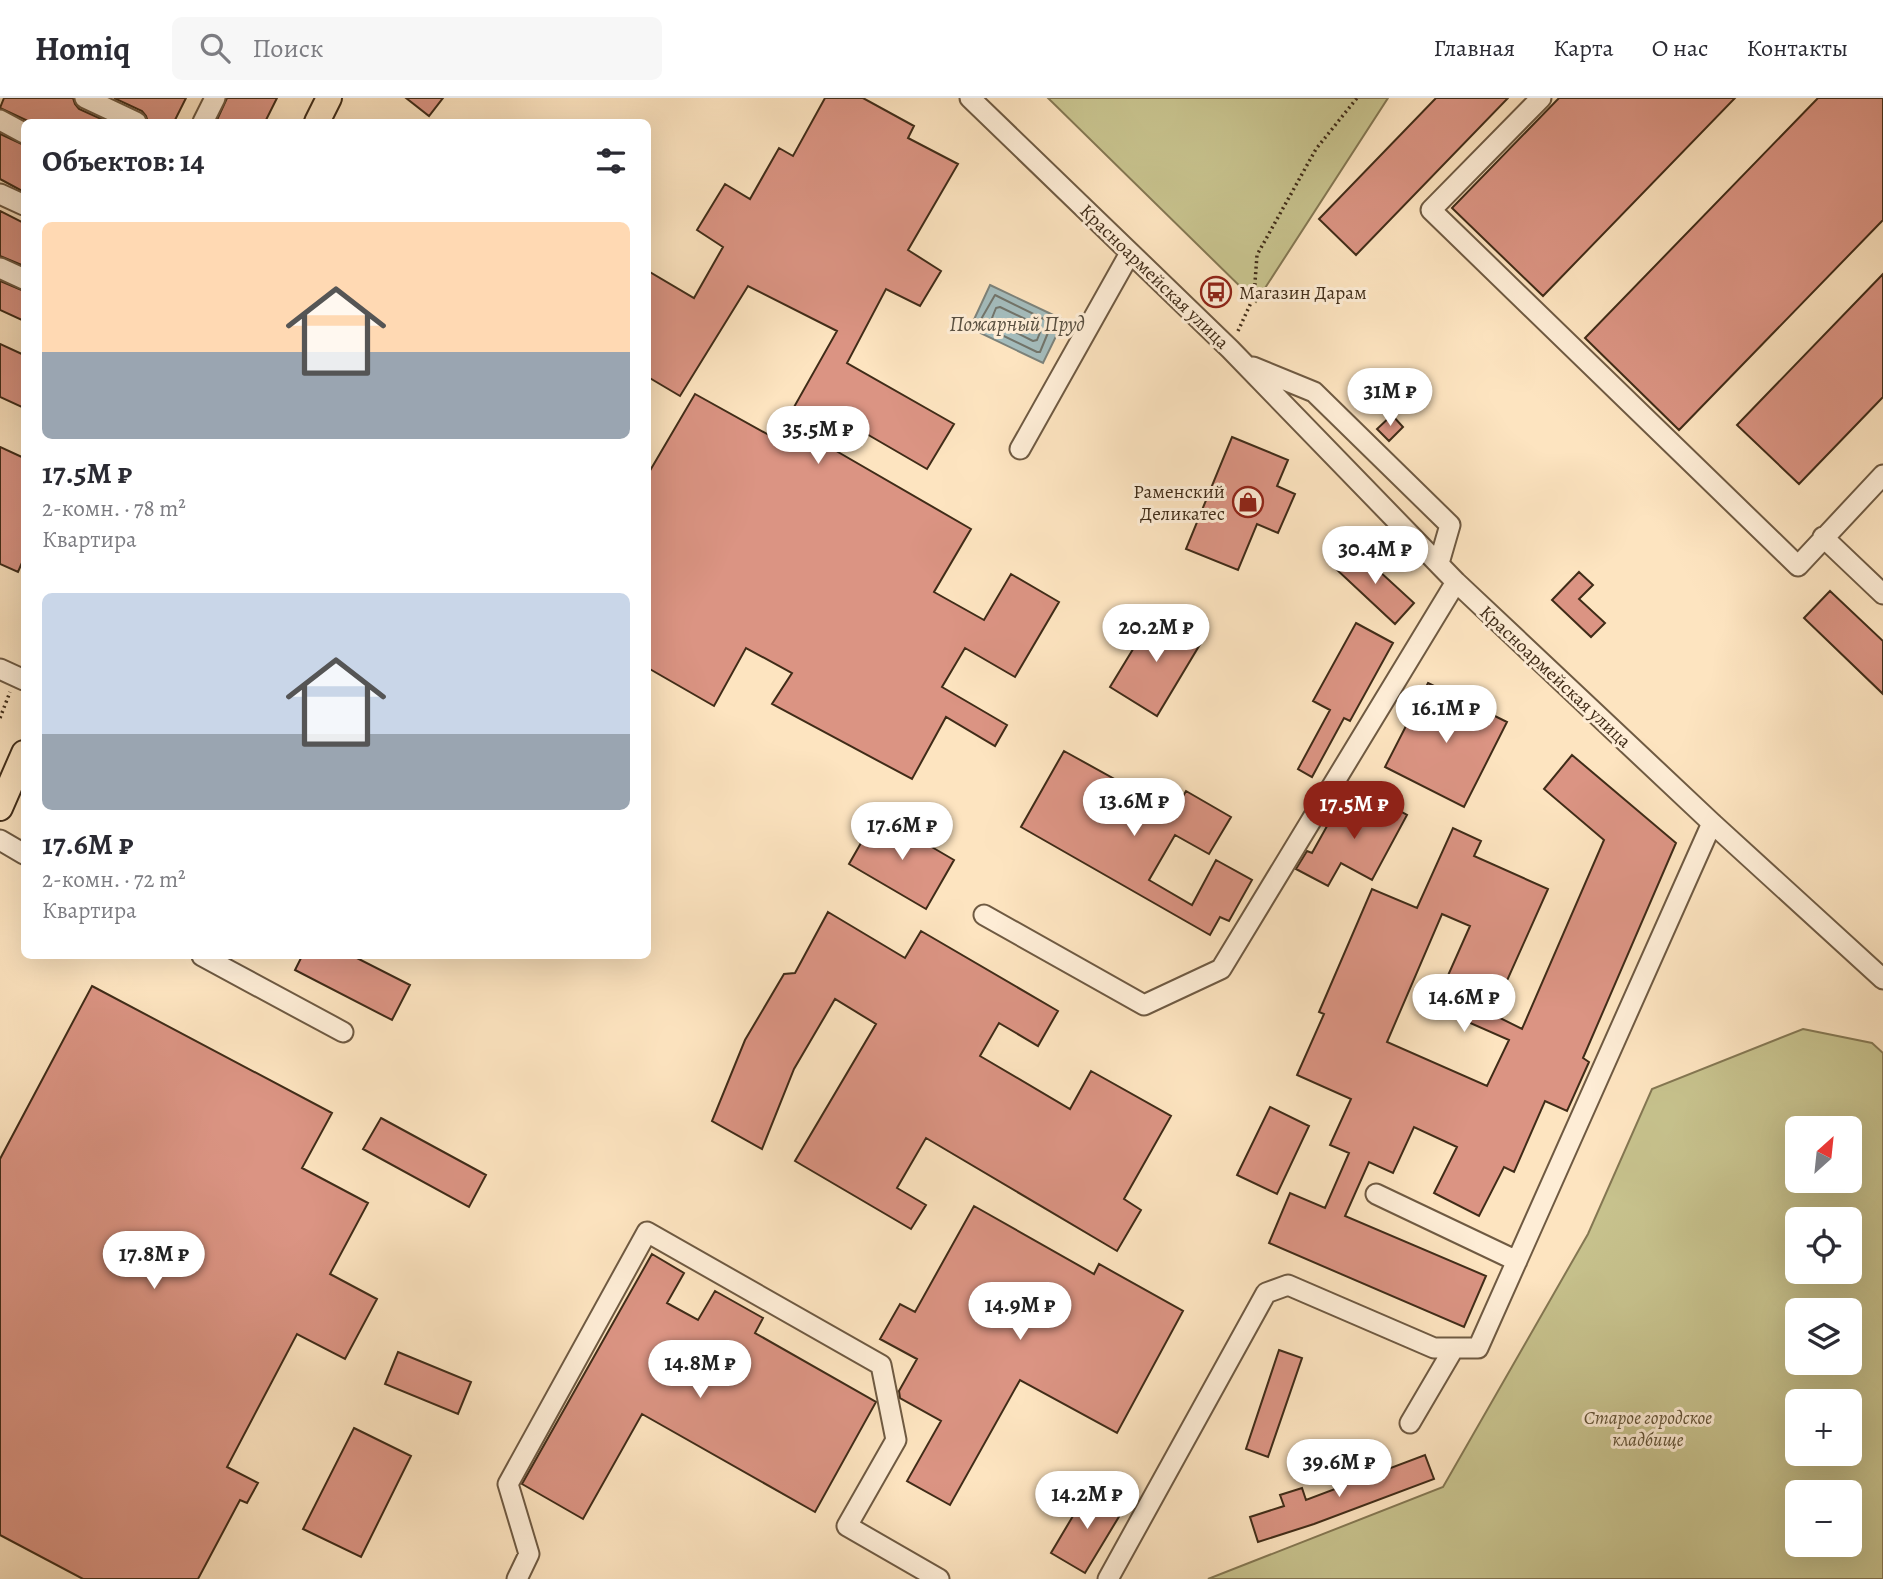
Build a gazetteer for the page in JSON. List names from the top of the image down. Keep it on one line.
{"streets":{"street":["Красноармейская улица"]},"water":["Пожарный Пруд"],"parks":["Старое городское кладбище"],"places":{"bus stop":["Магазин Дарам"],"shop":["Раменский Деликатес"]},"north":"top right","page":{"header":"Homiq","search":"Поиск","nav":["Главная","Карта","О нас","Контакты"],"heading":"Объектов: 14","list":[{"name":"17.5M ₽","note":"2-комн. · 78 m² · Квартира"},{"name":"17.6M ₽","note":"2-комн. · 72 m² · Квартира"}],"price":["31M ₽","35.5M ₽","30.4M ₽","20.2M ₽","16.1M ₽","13.6M ₽","17.5M ₽","17.6M ₽","14.6M ₽","17.8M ₽","14.9M ₽","14.8M ₽","39.6M ₽","14.2M ₽"],"map_buttons":["+","−"]}}
